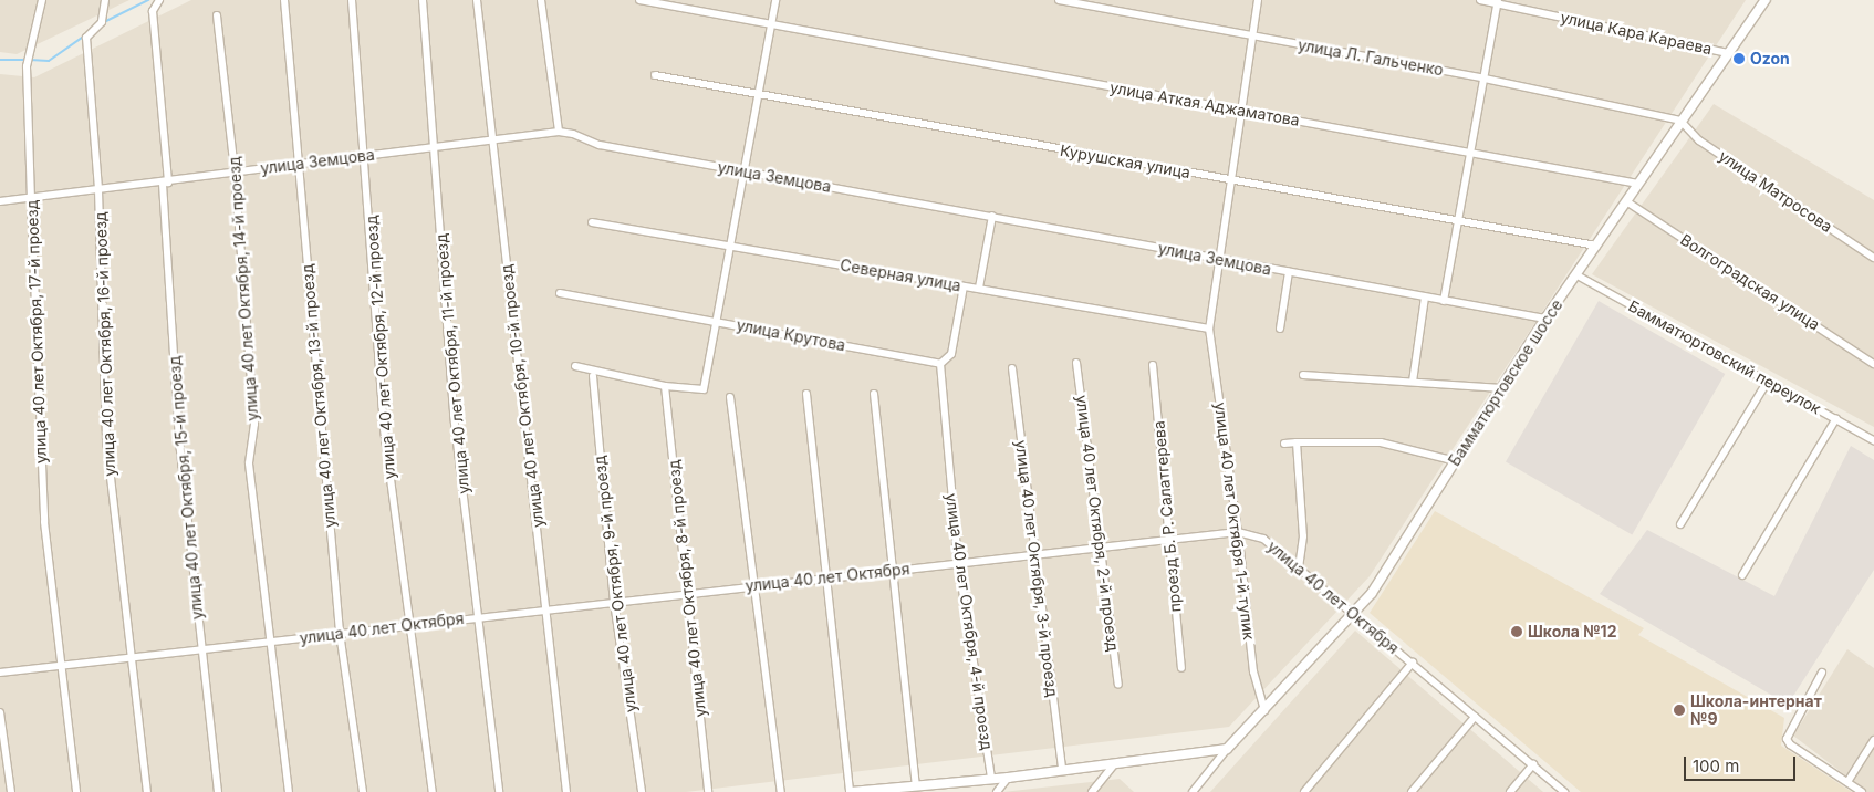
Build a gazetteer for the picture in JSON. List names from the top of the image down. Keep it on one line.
{"streets":{"street":["улица Кара Караева","улица Л. Гальченко","улица Аткая Аджаматова","улица Земцова","Курушская улица","улица Матросова","Северная улица","Волгоградская улица","улица 40 лет Октября, 14-й проезд","улица 40 лет Октября, 17-й проезд","улица Крутова","улица 40 лет Октября, 16-й проезд","улица 40 лет Октября, 12-й проезд","Бамматюртовский переулок","улица 40 лет Октября, 11-й проезд","Бамматюртовское шоссе","улица 40 лет Октября, 13-й проезд","улица 40 лет Октября, 10-й проезд","улица 40 лет Октября, 15-й проезд","проезд Б. Р. Салатгерева","улица 40 лет Октября 1-й тупик","улица 40 лет Октября, 2-й проезд","улица 40 лет Октября, 3-й проезд","улица 40 лет Октября","улица 40 лет Октября, 9-й проезд","улица 40 лет Октября, 8-й проезд","улица 40 лет Октября, 4-й проезд"]},"crossings":[["улица Кара Караева","Бамматюртовское шоссе"],["улица Л. Гальченко","улица Матросова"],["улица Л. Гальченко","Бамматюртовское шоссе"],["улица Л. Гальченко","улица 40 лет Октября 1-й тупик"],["улица Аткая Аджаматова","Бамматюртовское шоссе"],["улица Аткая Аджаматова","улица 40 лет Октября 1-й тупик"],["улица Земцова","улица 40 лет Октября, 14-й проезд"],["улица Земцова","улица 40 лет Октября, 17-й проезд"],["улица Земцова","улица 40 лет Октября, 16-й проезд"],["улица Земцова","улица 40 лет Октября, 12-й проезд"],["улица Земцова","улица 40 лет Октября, 11-й проезд"],["улица Земцова","Бамматюртовское шоссе"],["улица Земцова","улица 40 лет Октября, 13-й проезд"],["улица Земцова","улица 40 лет Октября, 10-й проезд"],["улица Земцова","улица 40 лет Октября, 15-й проезд"],["улица Земцова","улица 40 лет Октября 1-й тупик"],["Курушская улица","Бамматюртовское шоссе"],["Курушская улица","улица 40 лет Октября 1-й тупик"],["улица Матросова","Бамматюртовское шоссе"],["Северная улица","улица 40 лет Октября 1-й тупик"],["Волгоградская улица","Бамматюртовское шоссе"],["улица 40 лет Октября, 14-й проезд","улица 40 лет Октября"],["улица 40 лет Октября, 17-й проезд","улица 40 лет Октября"],["улица Крутова","улица 40 лет Октября, 4-й проезд"],["улица 40 лет Октября, 16-й проезд","улица 40 лет Октября"],["улица 40 лет Октября, 12-й проезд","улица 40 лет Октября"],["Бамматюртовский переулок","Бамматюртовское шоссе"],["улица 40 лет Октября, 11-й проезд","улица 40 лет Октября"],["Бамматюртовское шоссе","улица 40 лет Октября 1-й тупик"],["Бамматюртовское шоссе","улица 40 лет Октября"],["улица 40 лет Октября, 13-й проезд","улица 40 лет Октября"],["улица 40 лет Октября, 10-й проезд","улица 40 лет Октября"],["улица 40 лет Октября, 15-й проезд","улица 40 лет Октября"],["проезд Б. Р. Салатгерева","улица 40 лет Октября"],["улица 40 лет Октября 1-й тупик","улица 40 лет Октября"],["улица 40 лет Октября, 2-й проезд","улица 40 лет Октября"],["улица 40 лет Октября, 3-й проезд","улица 40 лет Октября"],["улица 40 лет Октября","улица 40 лет Октября, 9-й проезд"],["улица 40 лет Октября","улица 40 лет Октября, 8-й проезд"],["улица 40 лет Октября","улица 40 лет Октября, 4-й проезд"]],"places":["Ozon","Школа №12","Школа-интернат №9"],"scale_bar":"100 m"}
